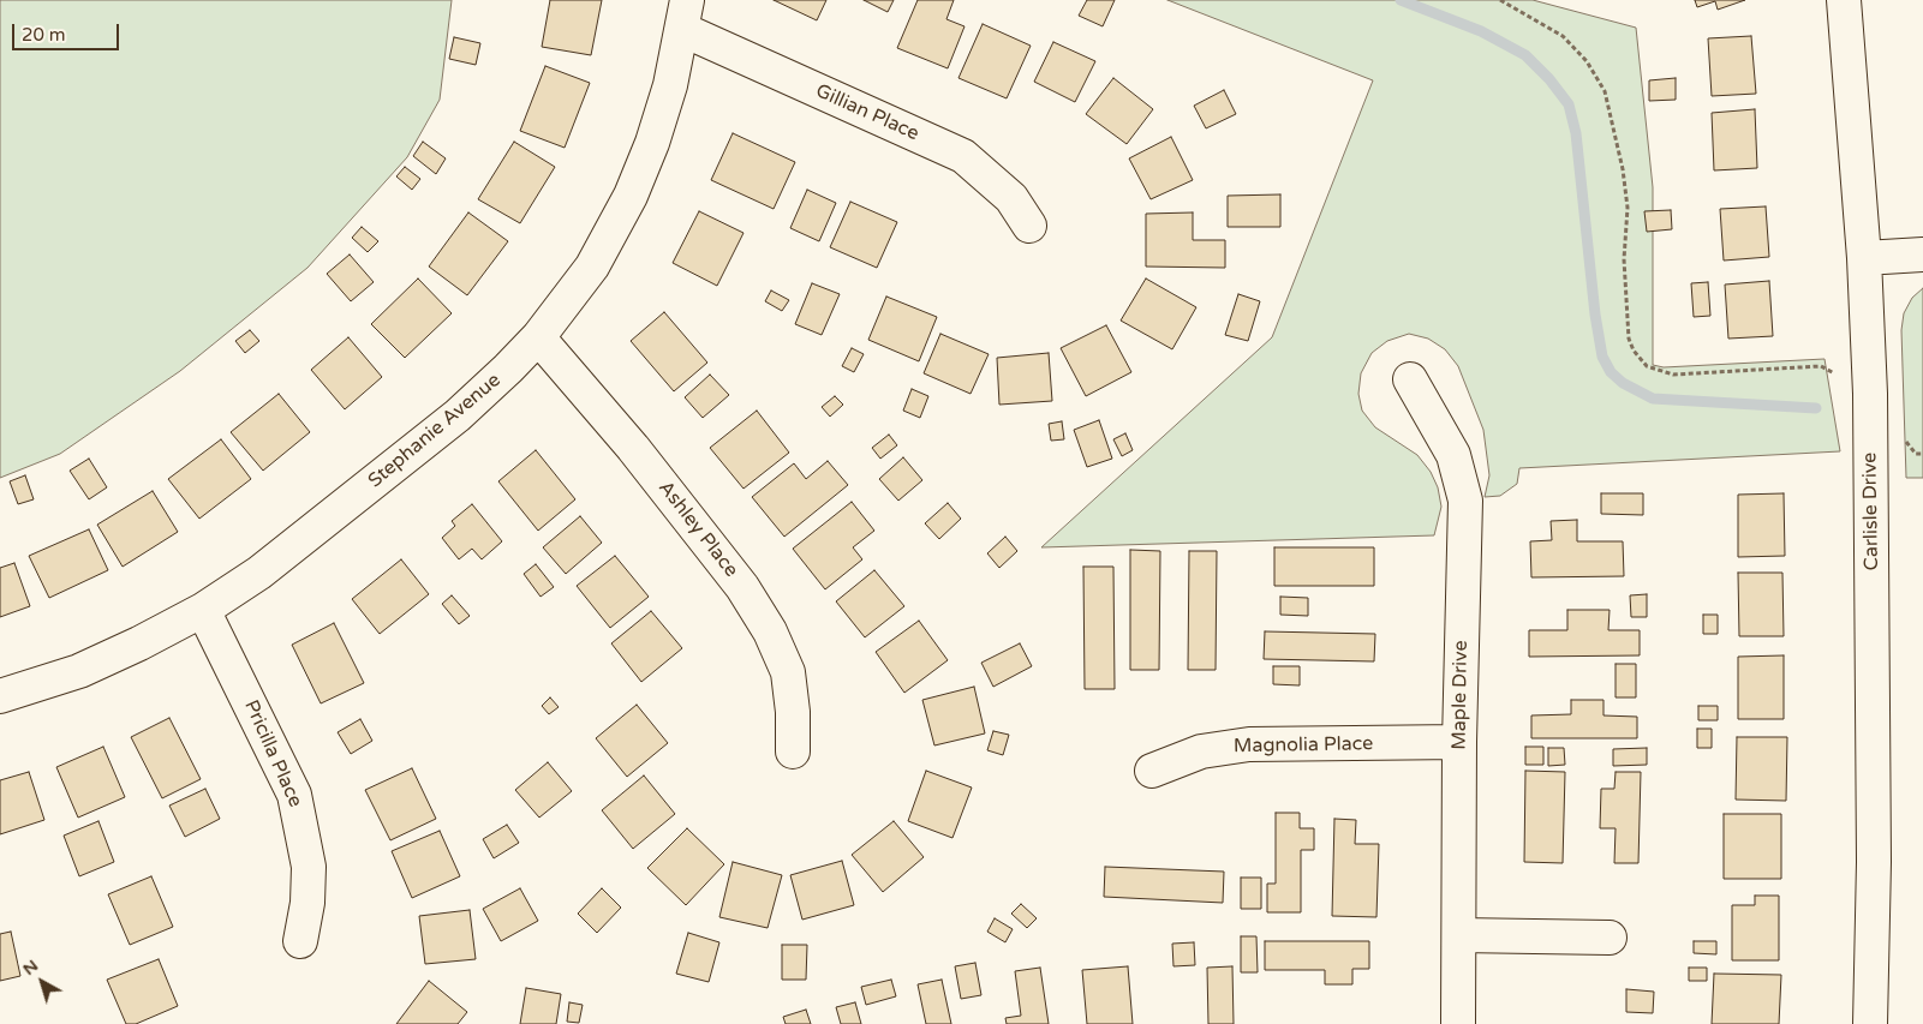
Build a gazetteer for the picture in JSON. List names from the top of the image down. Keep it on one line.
{"streets":{"street":["Gillian Place","Stephanie Avenue","Carlisle Drive","Ashley Place","Maple Drive","Magnolia Place","Pricilla Place"]},"crossings":[["Gillian Place","Stephanie Avenue"],["Stephanie Avenue","Ashley Place"],["Stephanie Avenue","Pricilla Place"],["Maple Drive","Magnolia Place"]],"scale_bar":"20 m","north":"top left"}
